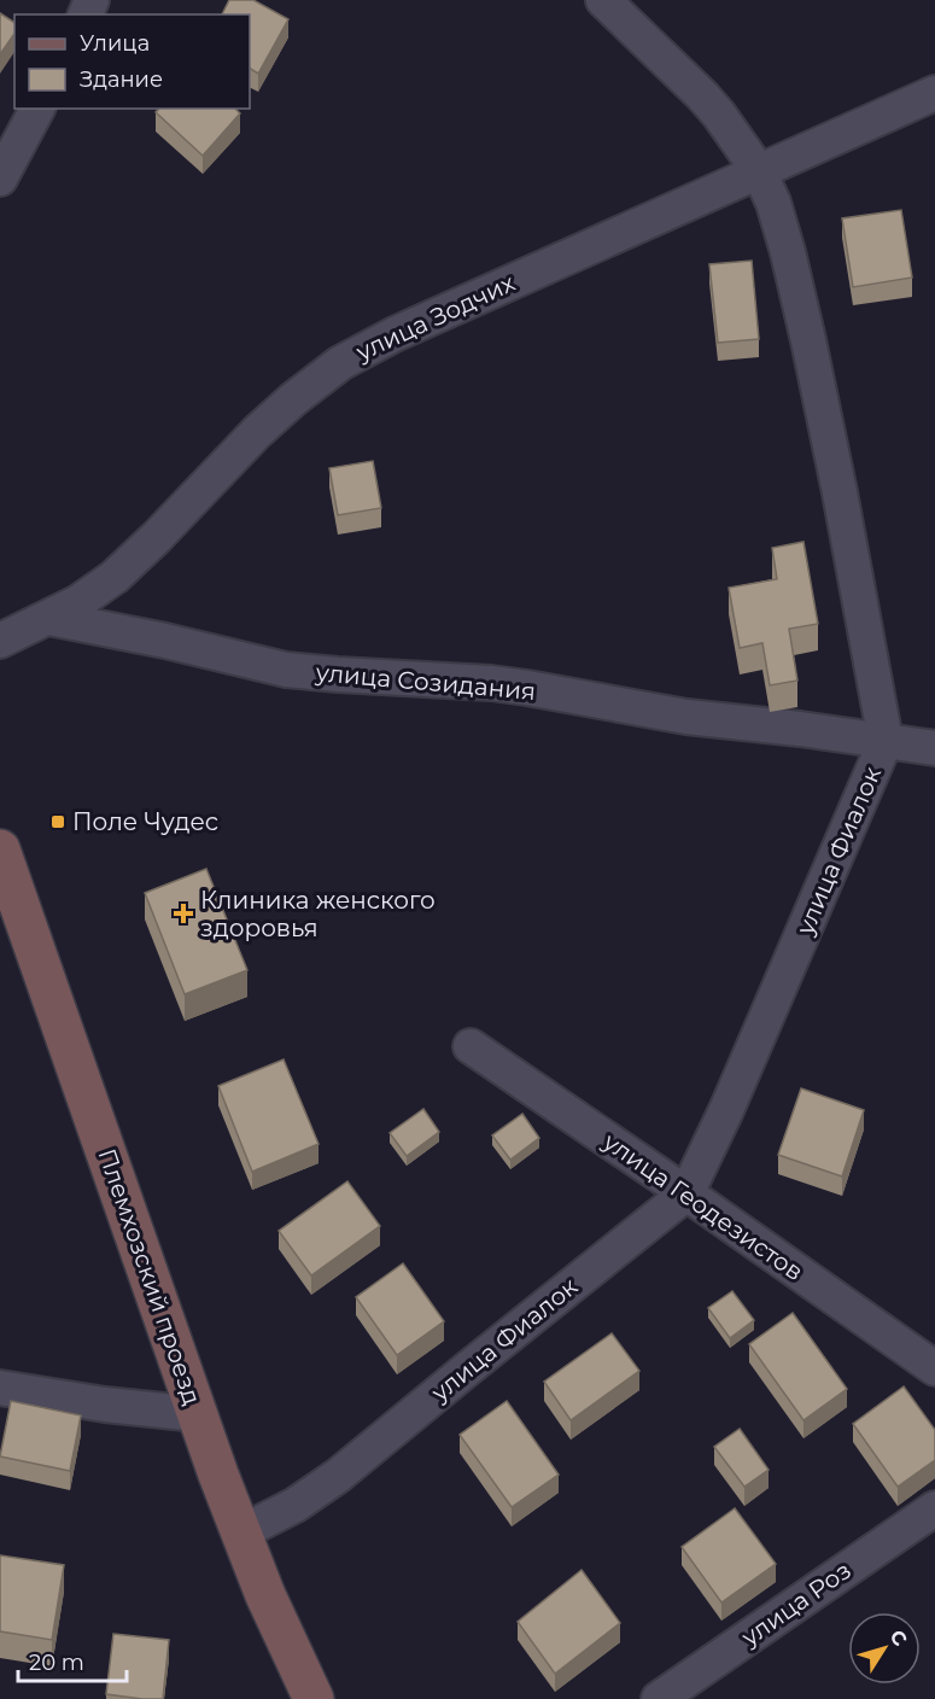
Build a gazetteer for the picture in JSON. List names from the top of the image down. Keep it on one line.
{"streets":{"main road":["Племхозский проезд"],"street":["улица Зодчих","улица Созидания","улица Фиалок","улица Геодезистов","улица Роз"]},"crossings":[["улица Зодчих","улица Созидания"],["улица Зодчих","улица Фиалок"],["улица Созидания","улица Фиалок"],["улица Фиалок","улица Геодезистов"],["улица Фиалок","Племхозский проезд"]],"places":{"transit":["Поле Чудес"],"health":["Клиника женского здоровья"]},"legend":["Улица","Здание"],"scale_bar":"20 m","north":"top right"}
